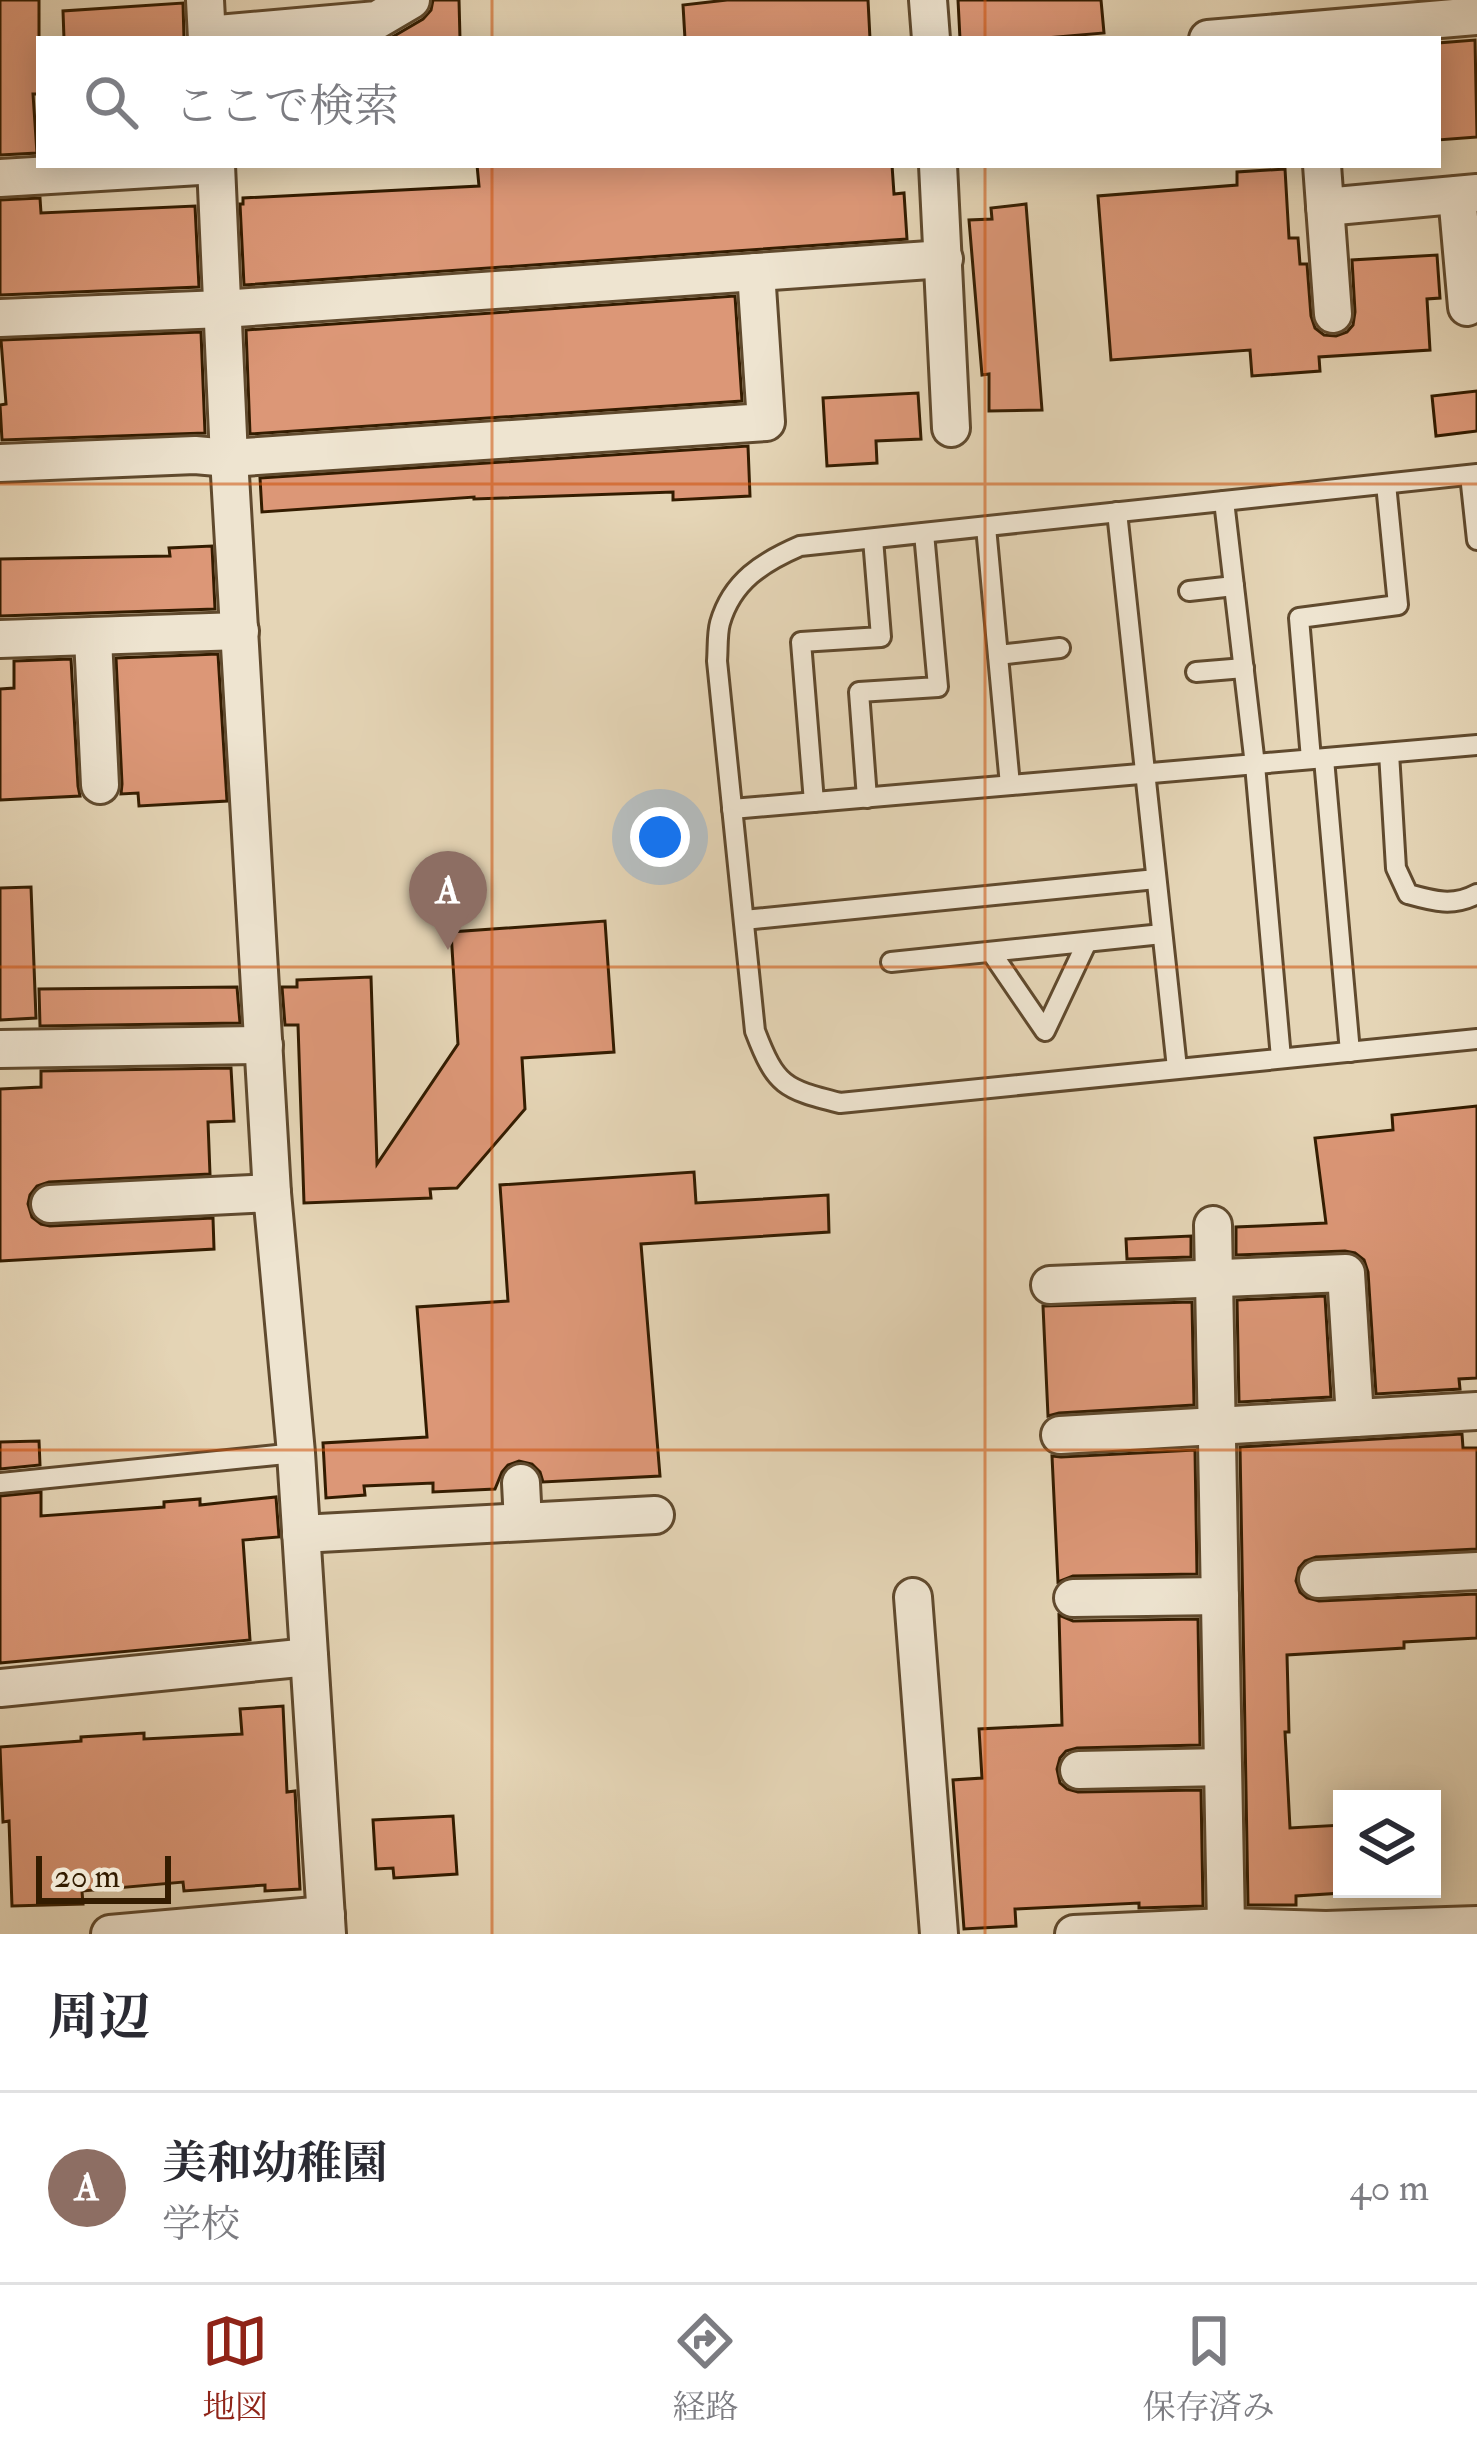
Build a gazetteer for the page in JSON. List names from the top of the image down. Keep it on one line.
{"scale_bar":"20 m","page":{"search":"ここで検索","pins":"A","scale":"20 m","heading":"周辺","list":[{"mark":"A","name":"美和幼稚園","note":"学校","value":"40 m"}],"nav":["地図","経路","保存済み"]}}
